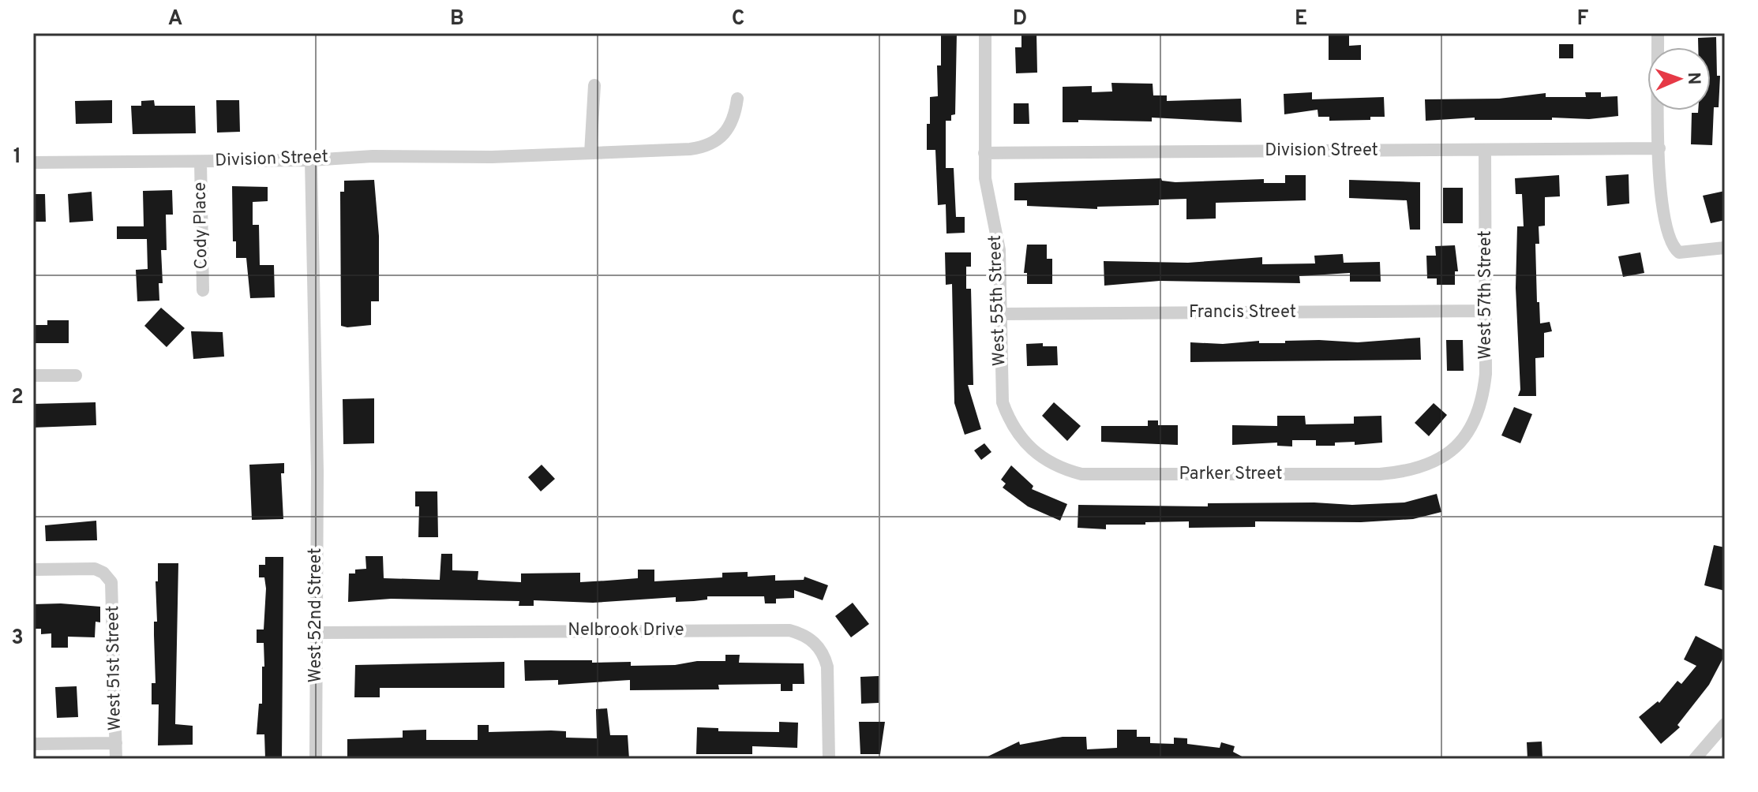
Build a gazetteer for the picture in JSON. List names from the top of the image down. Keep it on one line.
{"streets":{"street":["Division Street","Cody Place","West 57th Street","West 55th Street","Francis Street","Parker Street","West 52nd Street","Nelbrook Drive","West 51st Street"]},"crossings":[["Division Street","Cody Place"],["Division Street","West 57th Street"],["Division Street","West 55th Street"],["Division Street","West 52nd Street"],["West 57th Street","Francis Street"],["West 57th Street","Parker Street"],["West 55th Street","Francis Street"],["West 55th Street","Parker Street"],["West 52nd Street","Nelbrook Drive"]],"north":"right","grid":{"columns":["A","B","C","D","E","F"],"rows":["1","2","3"]}}
